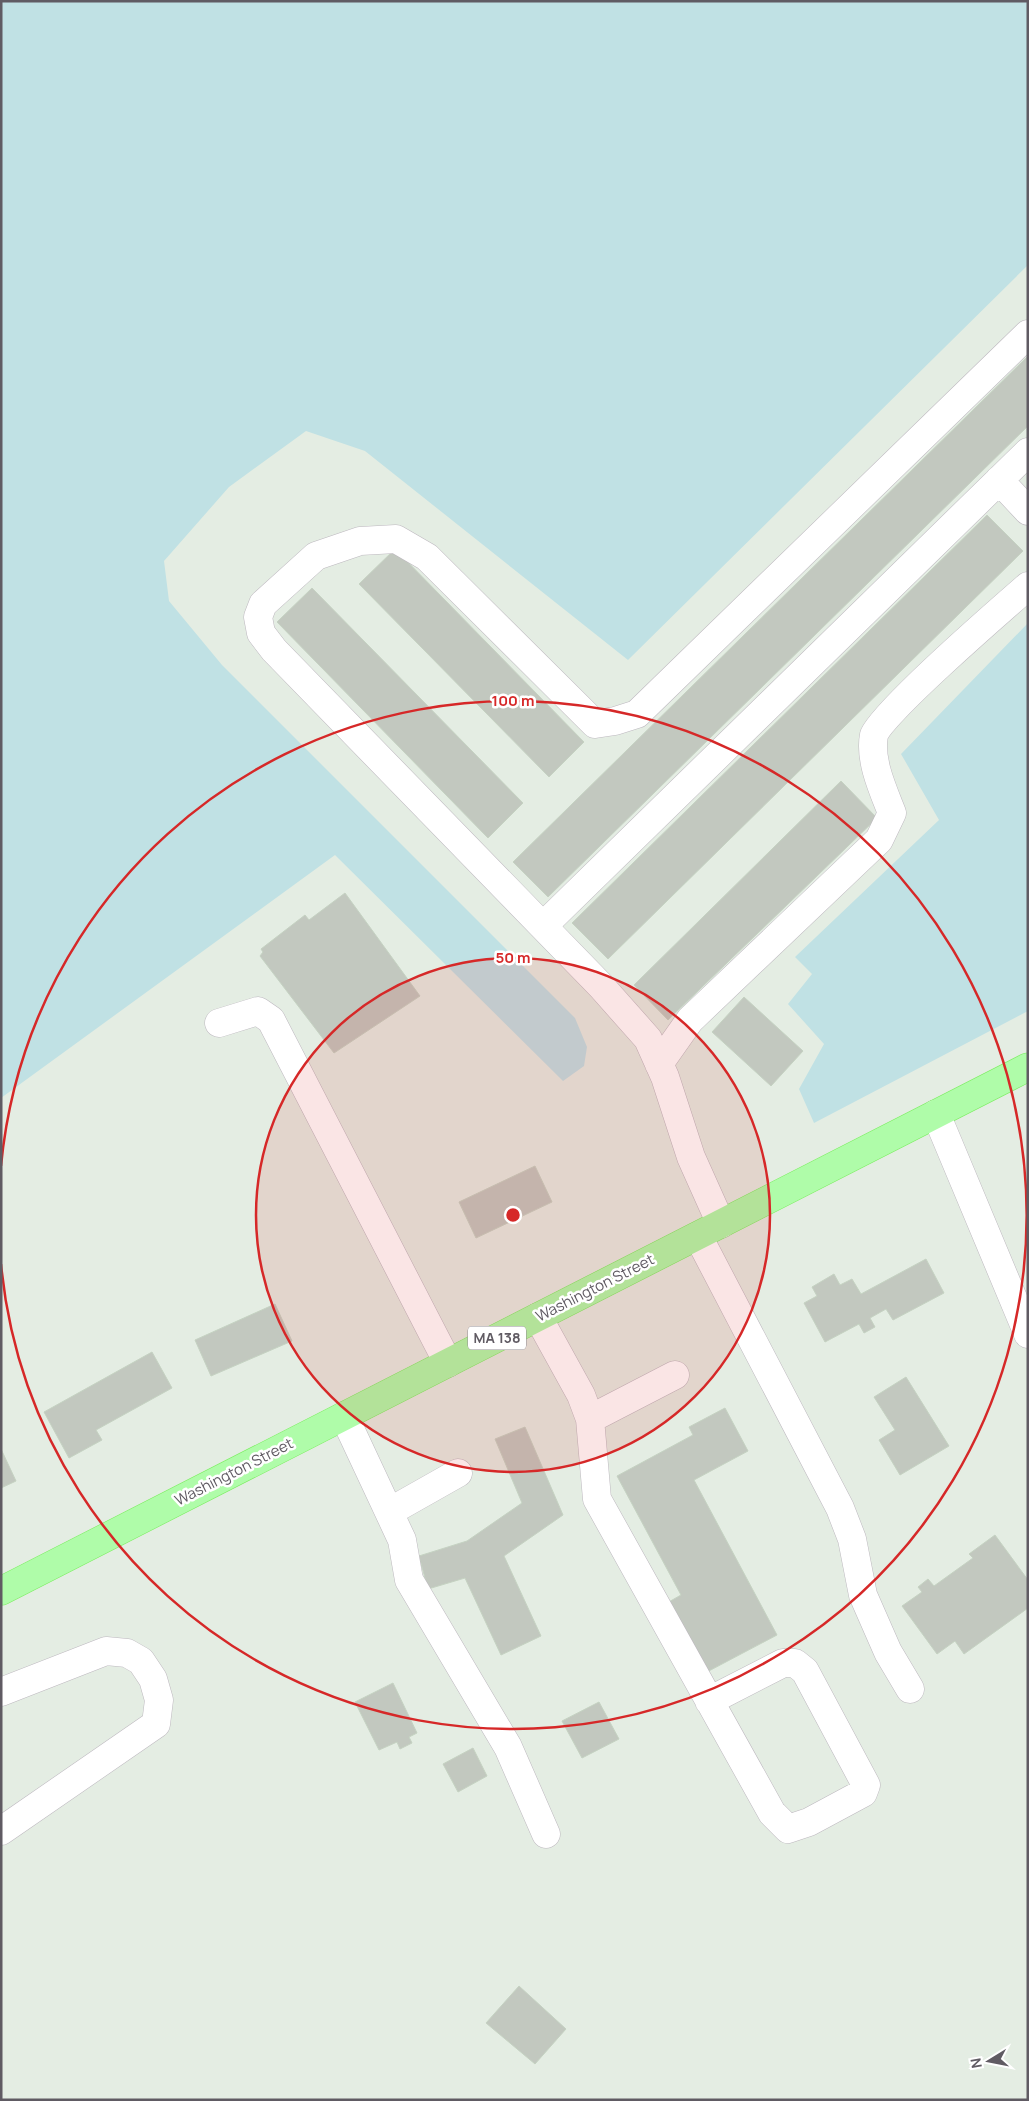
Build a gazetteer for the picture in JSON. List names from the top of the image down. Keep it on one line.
{"streets":{"main road":["Washington Street","MA 138"]},"north":"left","rings":["100 m","50 m"]}
